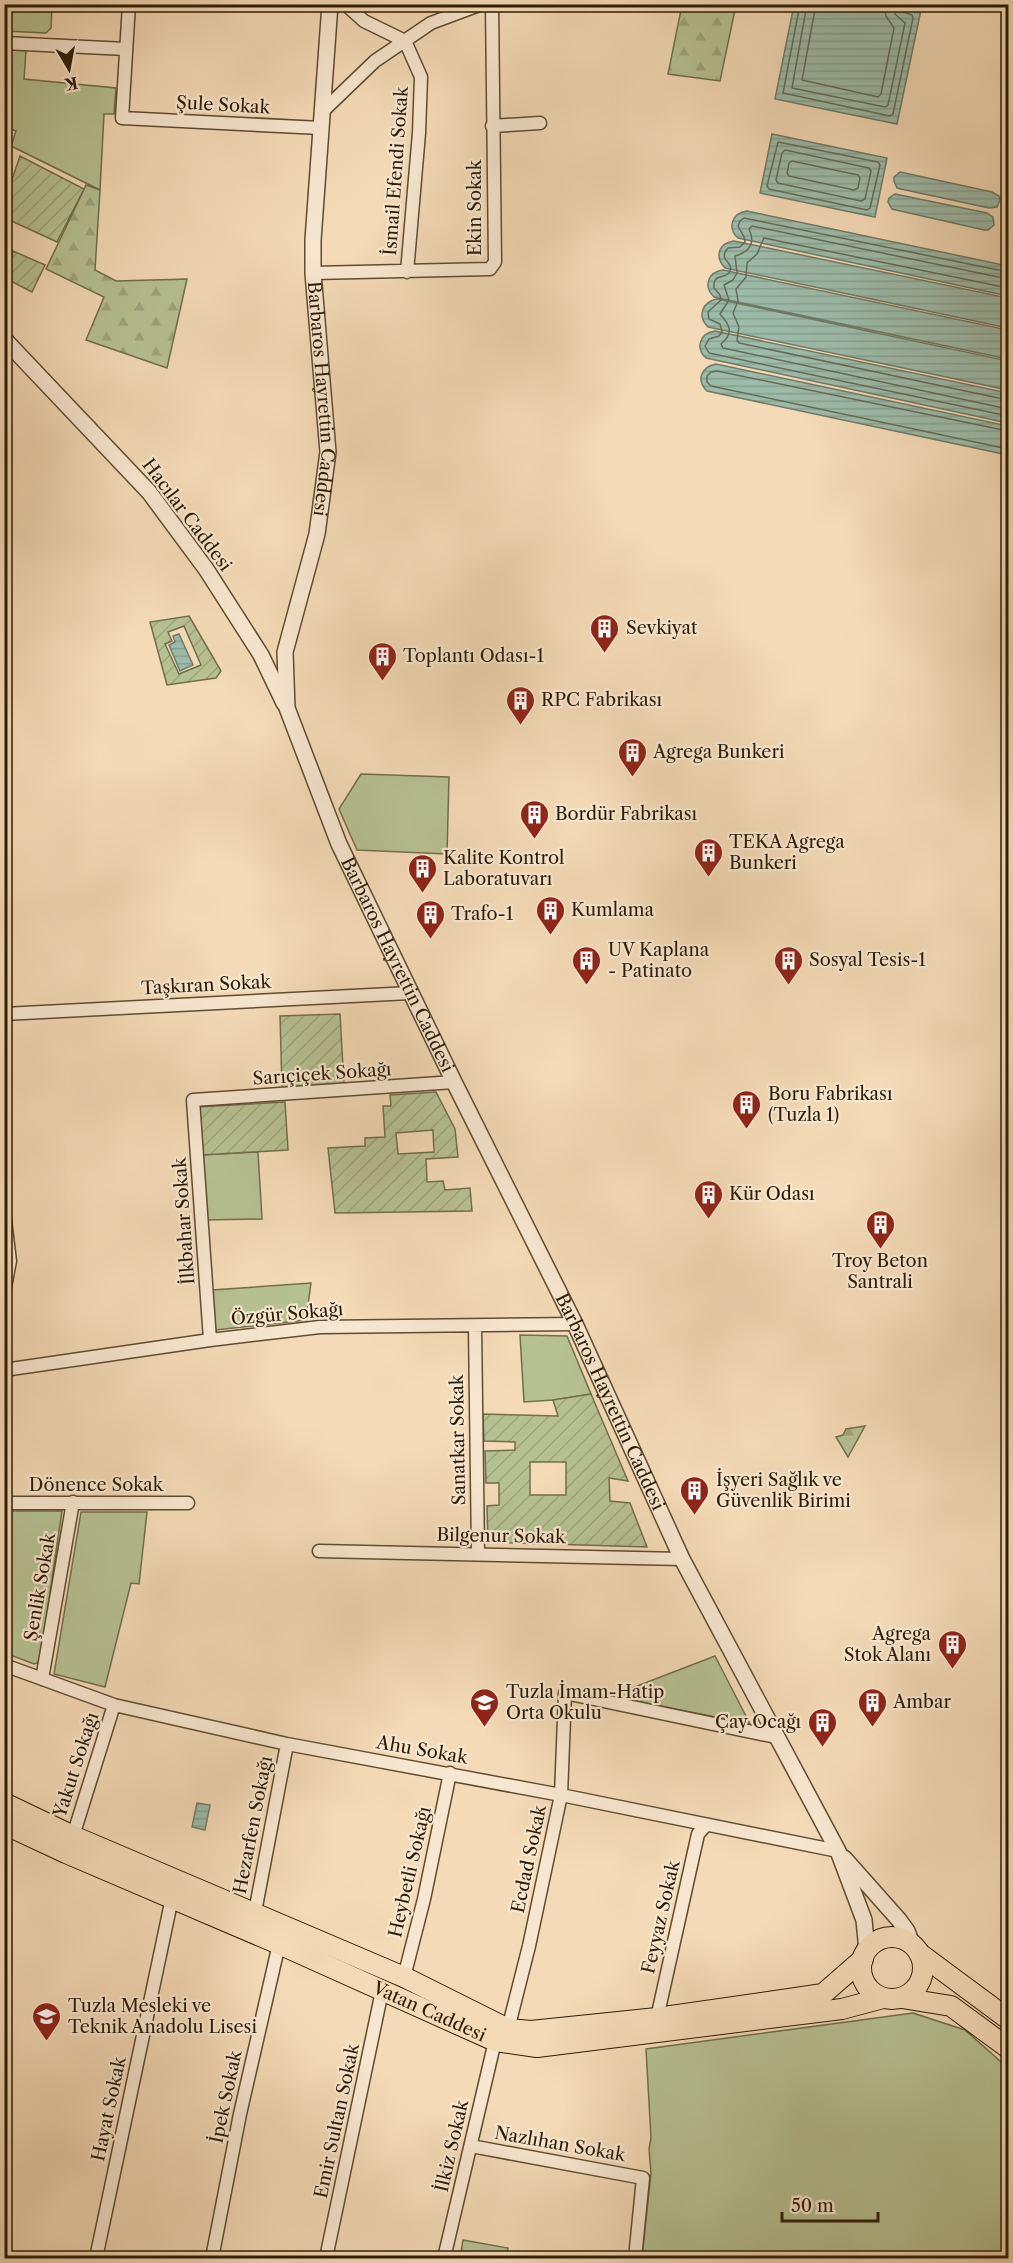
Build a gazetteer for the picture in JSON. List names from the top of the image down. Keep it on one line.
{"streets":{"main road":["Vatan Caddesi"],"street":["Şule Sokak","İsmail Efendi Sokak","Ekin Sokak","Barbaros Hayrettin Caddesi","Hacılar Caddesi","Taşkıran Sokak","Sarıçiçek Sokağı","İlkbahar Sokak","Özgür Sokağı","Sanatkar Sokak","Dönence Sokak","Bilgenur Sokak","Şenlik Sokak","Ahu Sokak","Yakut Sokağı","Hezarfen Sokağı","Ecdad Sokak","Heybetli Sokağı","Feyyaz Sokak","İpek Sokak","Hayat Sokak","Emir Sultan Sokak","Nazlıhan Sokak","İlkiz Sokak"]},"crossings":[["Şule Sokak","Barbaros Hayrettin Caddesi"],["İsmail Efendi Sokak","Ekin Sokak"],["Ekin Sokak","Barbaros Hayrettin Caddesi"],["Barbaros Hayrettin Caddesi","Hacılar Caddesi"],["Barbaros Hayrettin Caddesi","Taşkıran Sokak"],["Barbaros Hayrettin Caddesi","Sarıçiçek Sokağı"],["Barbaros Hayrettin Caddesi","Özgür Sokağı"],["Barbaros Hayrettin Caddesi","Bilgenur Sokak"],["Barbaros Hayrettin Caddesi","Ahu Sokak"],["Barbaros Hayrettin Caddesi","Ecdad Sokak"],["Sarıçiçek Sokağı","İlkbahar Sokak"],["İlkbahar Sokak","Özgür Sokağı"],["Özgür Sokağı","Sanatkar Sokak"],["Sanatkar Sokak","Bilgenur Sokak"],["Dönence Sokak","Şenlik Sokak"],["Şenlik Sokak","Ahu Sokak"],["Ahu Sokak","Yakut Sokağı"],["Ahu Sokak","Hezarfen Sokağı"],["Ahu Sokak","Ecdad Sokak"],["Ahu Sokak","Heybetli Sokağı"],["Ahu Sokak","Feyyaz Sokak"],["Yakut Sokağı","Vatan Caddesi"],["Hezarfen Sokağı","Vatan Caddesi"],["Ecdad Sokak","Vatan Caddesi"],["Ecdad Sokak","İlkiz Sokak"],["Heybetli Sokağı","Vatan Caddesi"],["Feyyaz Sokak","Vatan Caddesi"],["Vatan Caddesi","İpek Sokak"],["Vatan Caddesi","Hayat Sokak"],["Vatan Caddesi","Emir Sultan Sokak"],["Vatan Caddesi","İlkiz Sokak"],["Nazlıhan Sokak","İlkiz Sokak"]],"places":{"building":["Sevkiyat","Toplantı Odası-1","RPC Fabrikası","Agrega Bunkeri","Bordür Fabrikası","TEKA Agrega Bunkeri","Kalite Kontrol Laboratuvarı","Kumlama","Trafo-1","UV Kaplana - Patinato","Sosyal Tesis-1","Boru Fabrikası (Tuzla 1)","Kür Odası","Troy Beton Santrali","İşyeri Sağlık ve Güvenlik Birimi","Agrega Stok Alanı","Ambar","Çay Ocağı"],"school or university":["Tuzla İmam-Hatip Orta Okulu","Tuzla Mesleki ve Teknik Anadolu Lisesi"]},"scale_bar":"50 m","north":"bottom"}
